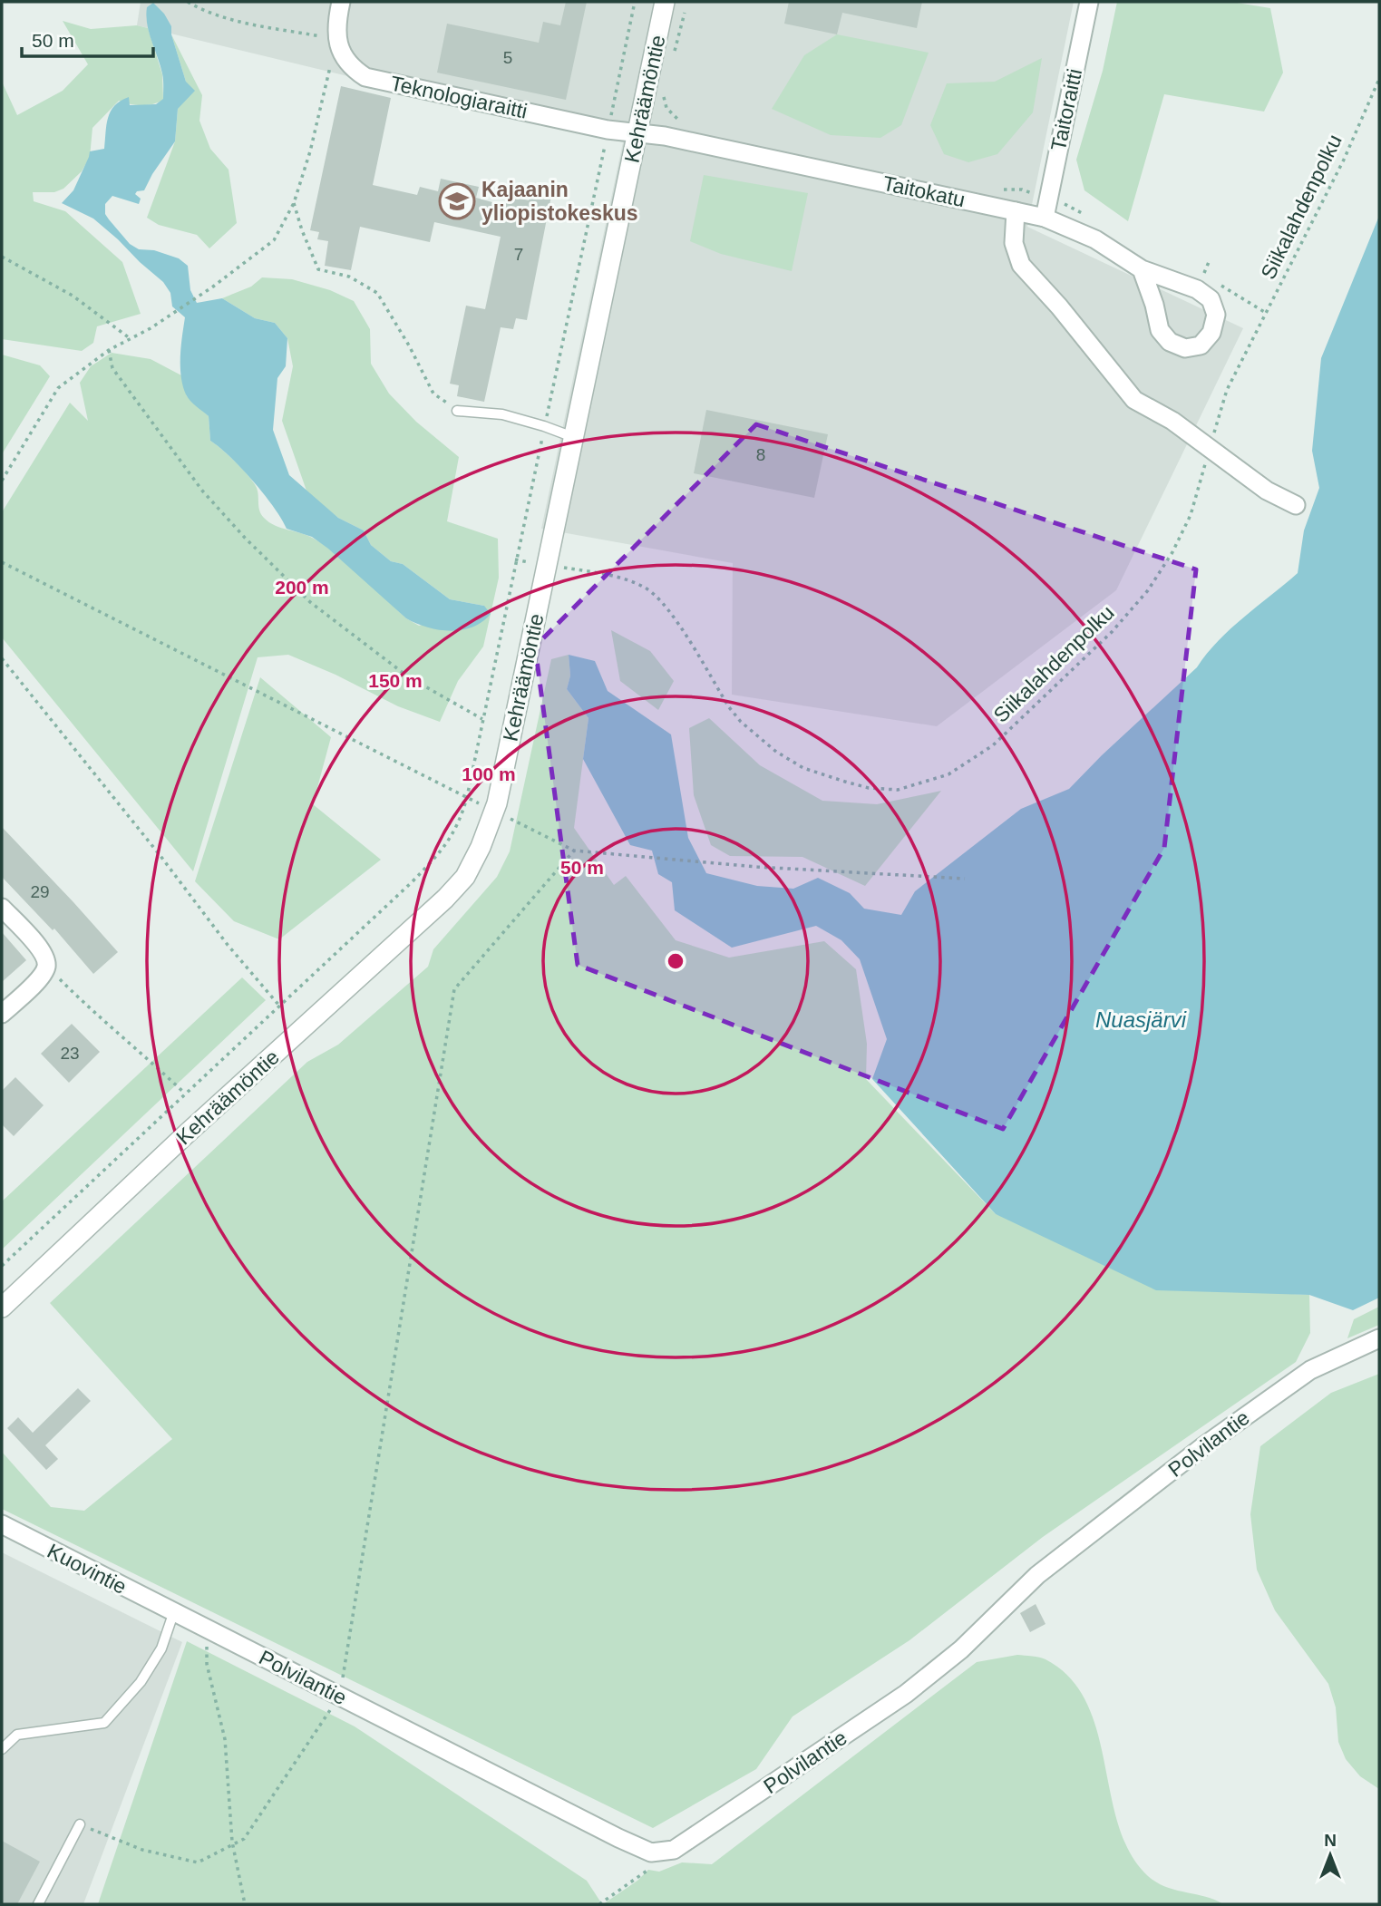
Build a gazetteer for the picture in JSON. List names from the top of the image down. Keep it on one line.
{"streets":{"street":["Teknologiaraitti","Kehräämöntie","Taitoraitti","Taitokatu","Polvilantie","Kuovintie"],"path":["Siikalahdenpolku"]},"crossings":[["Teknologiaraitti","Kehräämöntie"],["Teknologiaraitti","Taitokatu"],["Kehräämöntie","Taitokatu"],["Kehräämöntie","Siikalahdenpolku"],["Taitoraitti","Taitokatu"],["Polvilantie","Kuovintie"]],"water":["Nuasjärvi"],"places":{"school or university":["Kajaanin yliopistokeskus"]},"house_numbers":["5","7","8","29","23"],"scale_bar":"50 m","north":"top","rings":["200 m","150 m","100 m","50 m"]}
